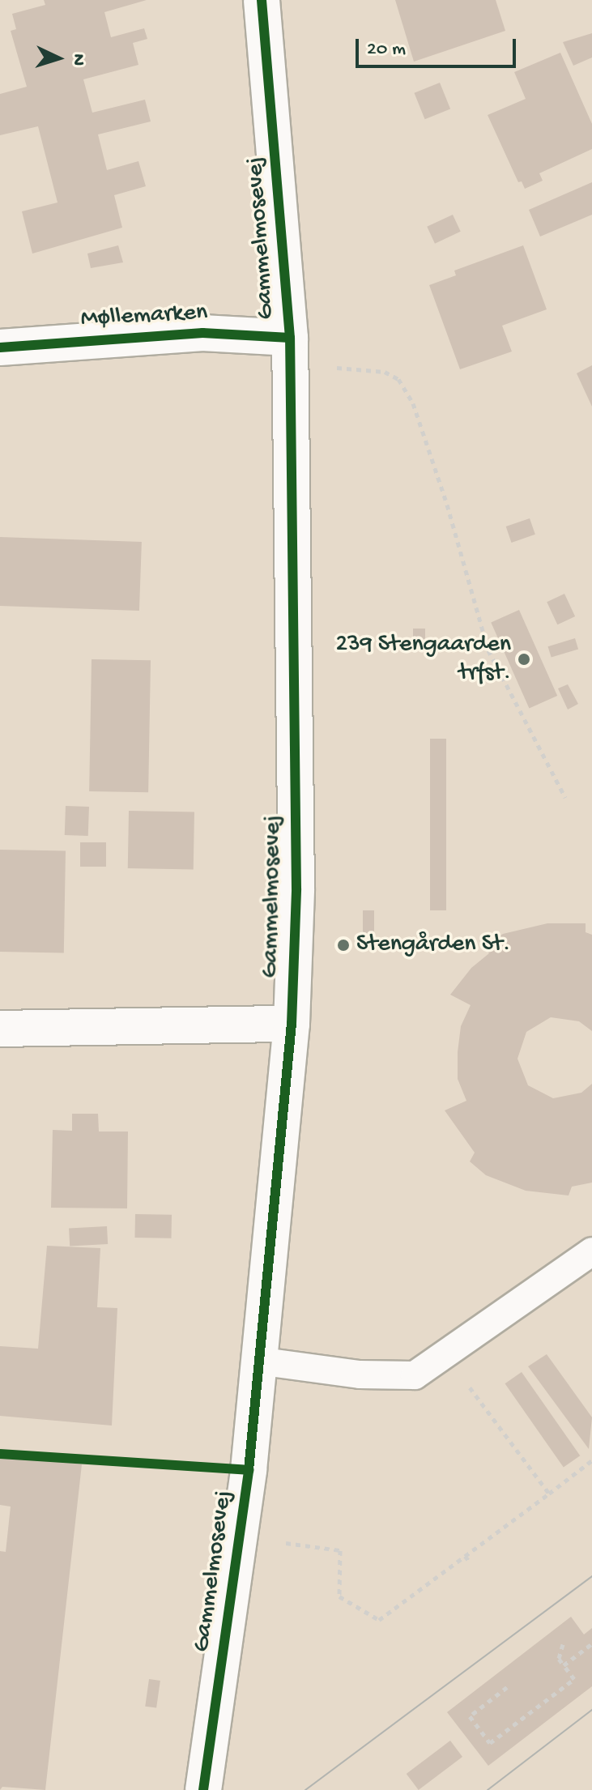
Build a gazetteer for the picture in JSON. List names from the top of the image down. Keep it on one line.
{"streets":{"street":["Gammelmosevej","Møllemarken"]},"crossings":[["Gammelmosevej","Møllemarken"]],"places":["239 Stengaarden trfst.","Stengården St."],"scale_bar":"20 m","north":"right"}
